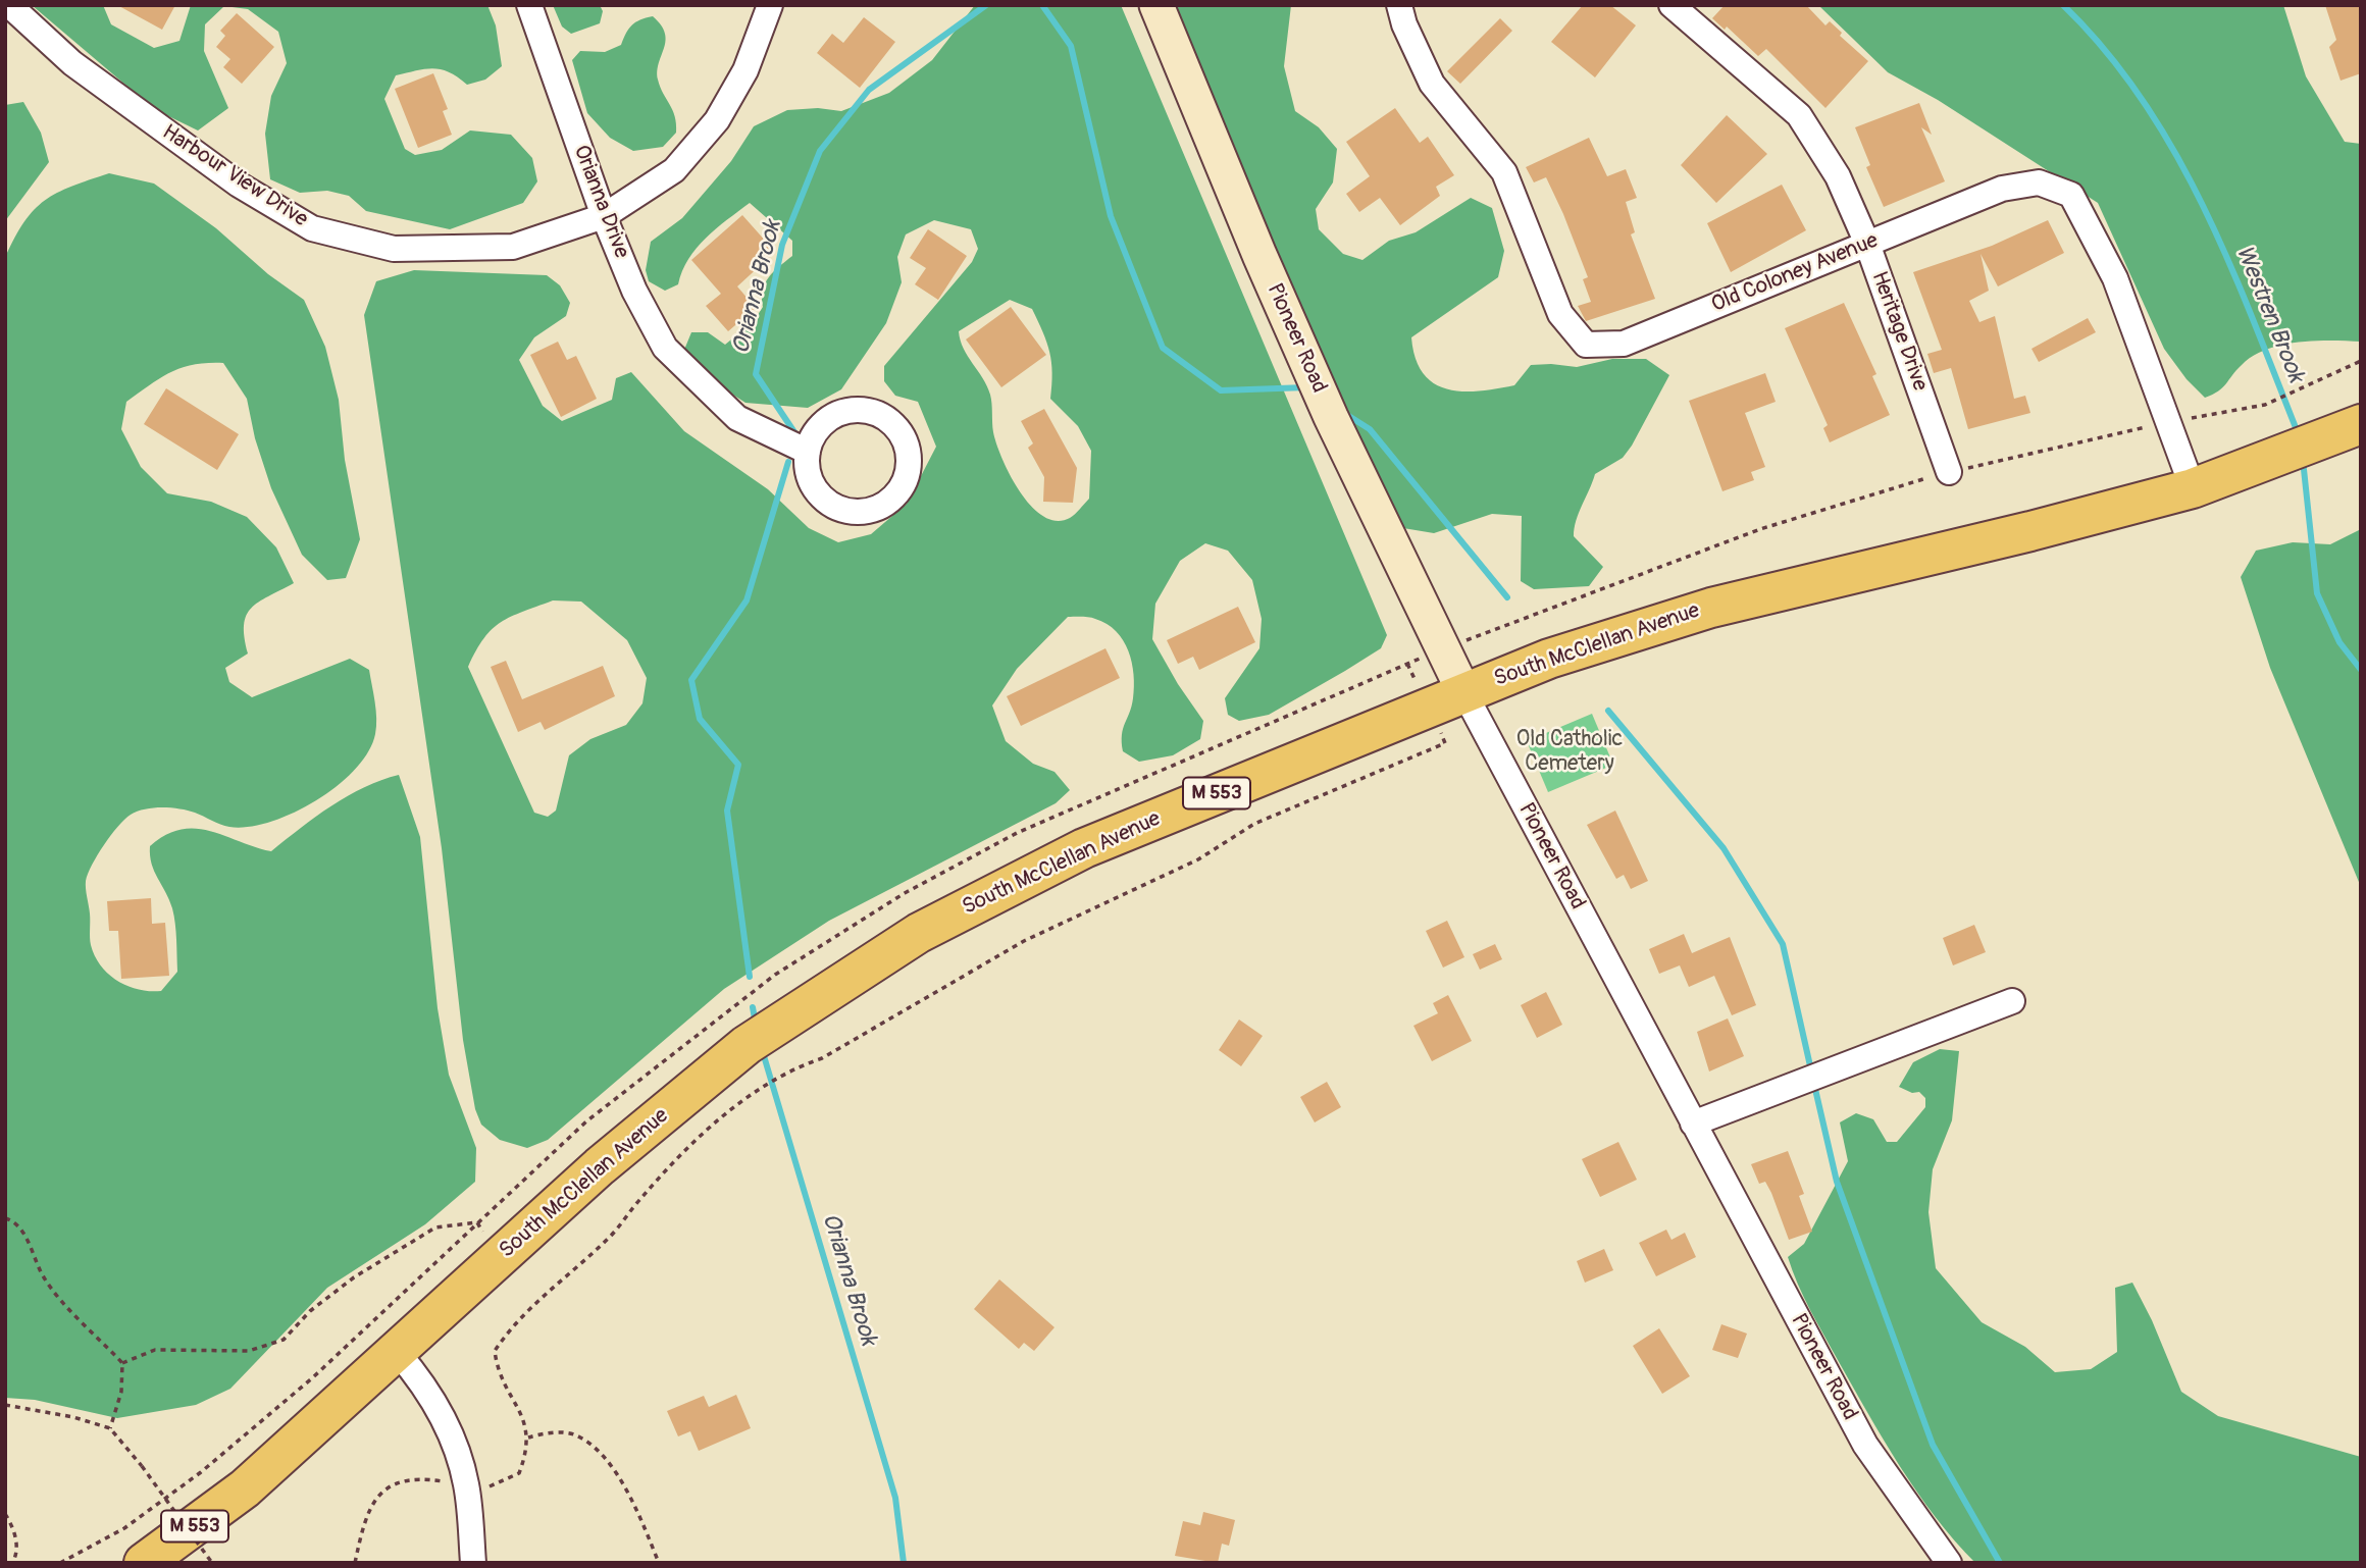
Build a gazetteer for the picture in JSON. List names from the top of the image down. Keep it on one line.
{"streets":{"main road":["South McClellan Avenue","M 553"],"street":["Harbour View Drive","Orianna Drive","Old Coloney Avenue","Heritage Drive","Pioneer Road"]},"crossings":[["Harbour View Drive","Orianna Drive"],["Old Coloney Avenue","Heritage Drive"],["Old Coloney Avenue","South McClellan Avenue"],["Pioneer Road","South McClellan Avenue"]],"water":["Orianna Brook","Westren Brook"],"parks":["Old Catholic Cemetery"]}
